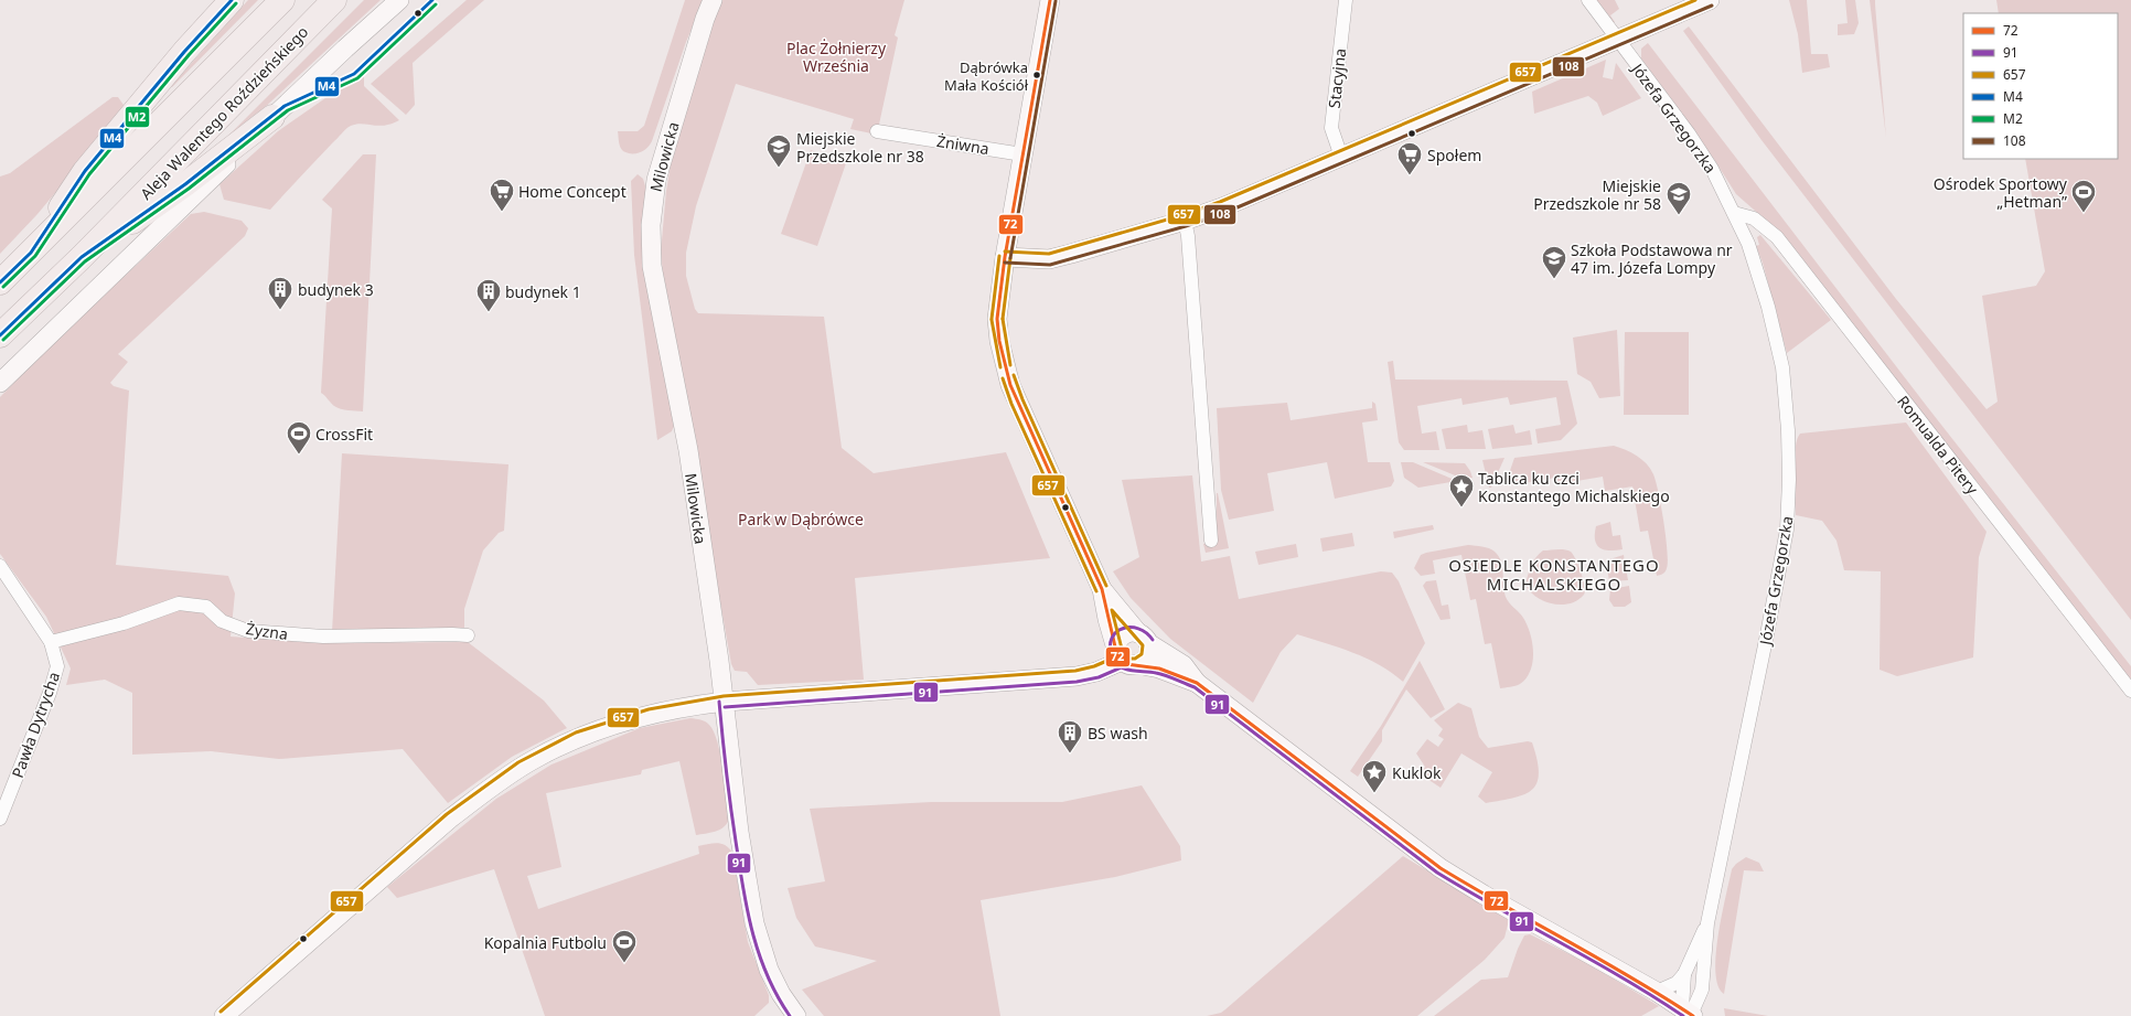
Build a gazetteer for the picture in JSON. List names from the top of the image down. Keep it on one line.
{"streets":{"highway":["Aleja Walentego Roździeńskiego"],"street":["Stacyjna","Józefa Grzegorzka","Żniwna","Milowicka","Romualda Pitery","Żyzna","Pawła Dytrycha"]},"crossings":[["Józefa Grzegorzka","Romualda Pitery"],["Żyzna","Pawła Dytrycha"]],"districts":["OSIEDLE KONSTANTEGO MICHALSKIEGO"],"parks":["Plac Żołnierzy Września","Park w Dąbrówce"],"places":{"other":["Dąbrówka Mała Kościół"],"school or university":["Miejskie Przedszkole nr 38","Miejskie Przedszkole nr 58","Szkoła Podstawowa nr 47 im. Józefa Lompy"],"supermarket":["Społem","Home Concept"],"sports":["Ośrodek Sportowy „Hetman”","CrossFit","Kopalnia Futbolu"],"building":["budynek 3","budynek 1","BS wash"],"place":["Tablica ku czci Konstantego Michalskiego","Kuklok"]},"lines":["transit line 72","transit line 657","transit line M4","transit line 108","transit line M2","transit line 91"],"legend":["72","91","657","M4","M2","108"]}
